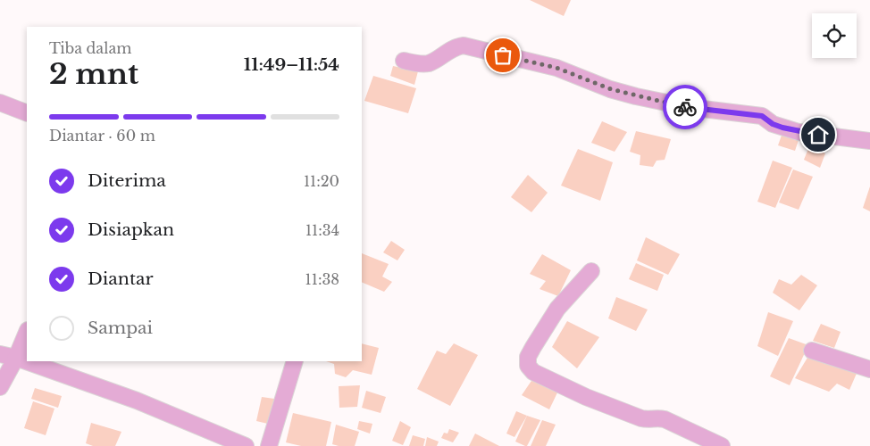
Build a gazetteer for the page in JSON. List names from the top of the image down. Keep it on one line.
{"page":{"heading":["2 mnt","Tiba dalam","11:49–11:54"],"bar":"Diantar · 60 m","list":[["Diterima","11:20"],["Disiapkan","11:34"],["Diantar","11:38"],"Sampai"]}}
